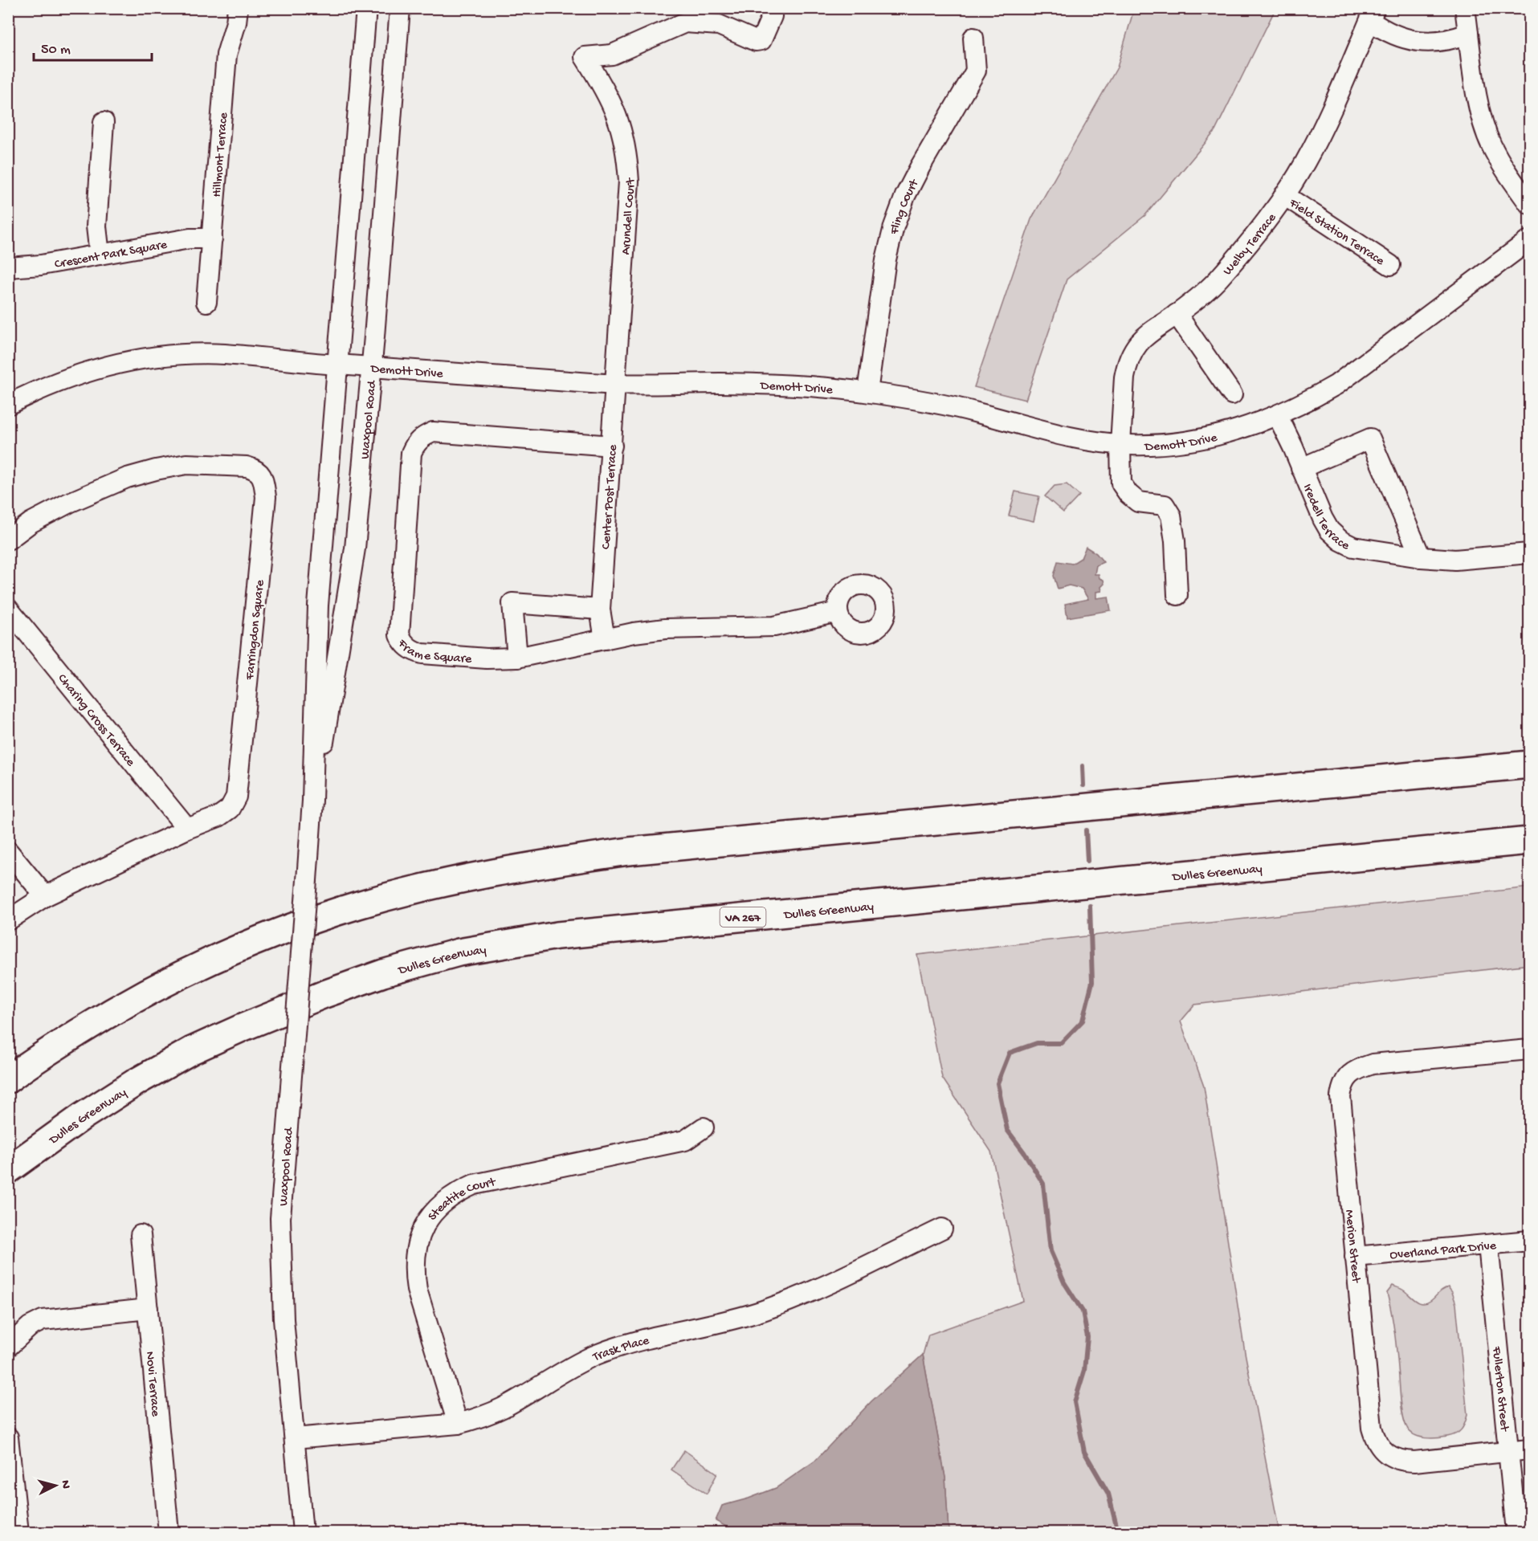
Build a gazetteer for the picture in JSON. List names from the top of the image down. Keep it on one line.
{"streets":{"highway":["Dulles Greenway","VA 267"],"street":["Hillmont Terrace","Fling Court","Arundell Court","Field Station Terrace","Welby Terrace","Crescent Park Square","Demott Drive","Waxpool Road","Center Post Terrace","Iredell Terrace","Farringdon Square","Frame Square","Charing Cross Terrace","Steatite Court","Merion Street","Overland Park Drive","Trask Place","Novi Terrace","Fullerton Street"]},"crossings":[["Hillmont Terrace","Crescent Park Square"],["Fling Court","Demott Drive"],["Arundell Court","Demott Drive"],["Arundell Court","Center Post Terrace"],["Field Station Terrace","Welby Terrace"],["Welby Terrace","Demott Drive"],["Demott Drive","Waxpool Road"],["Demott Drive","Center Post Terrace"],["Demott Drive","Iredell Terrace"],["Waxpool Road","Trask Place"],["Center Post Terrace","Frame Square"],["Farringdon Square","Charing Cross Terrace"],["Steatite Court","Trask Place"],["Merion Street","Overland Park Drive"],["Merion Street","Fullerton Street"],["Overland Park Drive","Fullerton Street"]],"scale_bar":"50 m","north":"right"}
